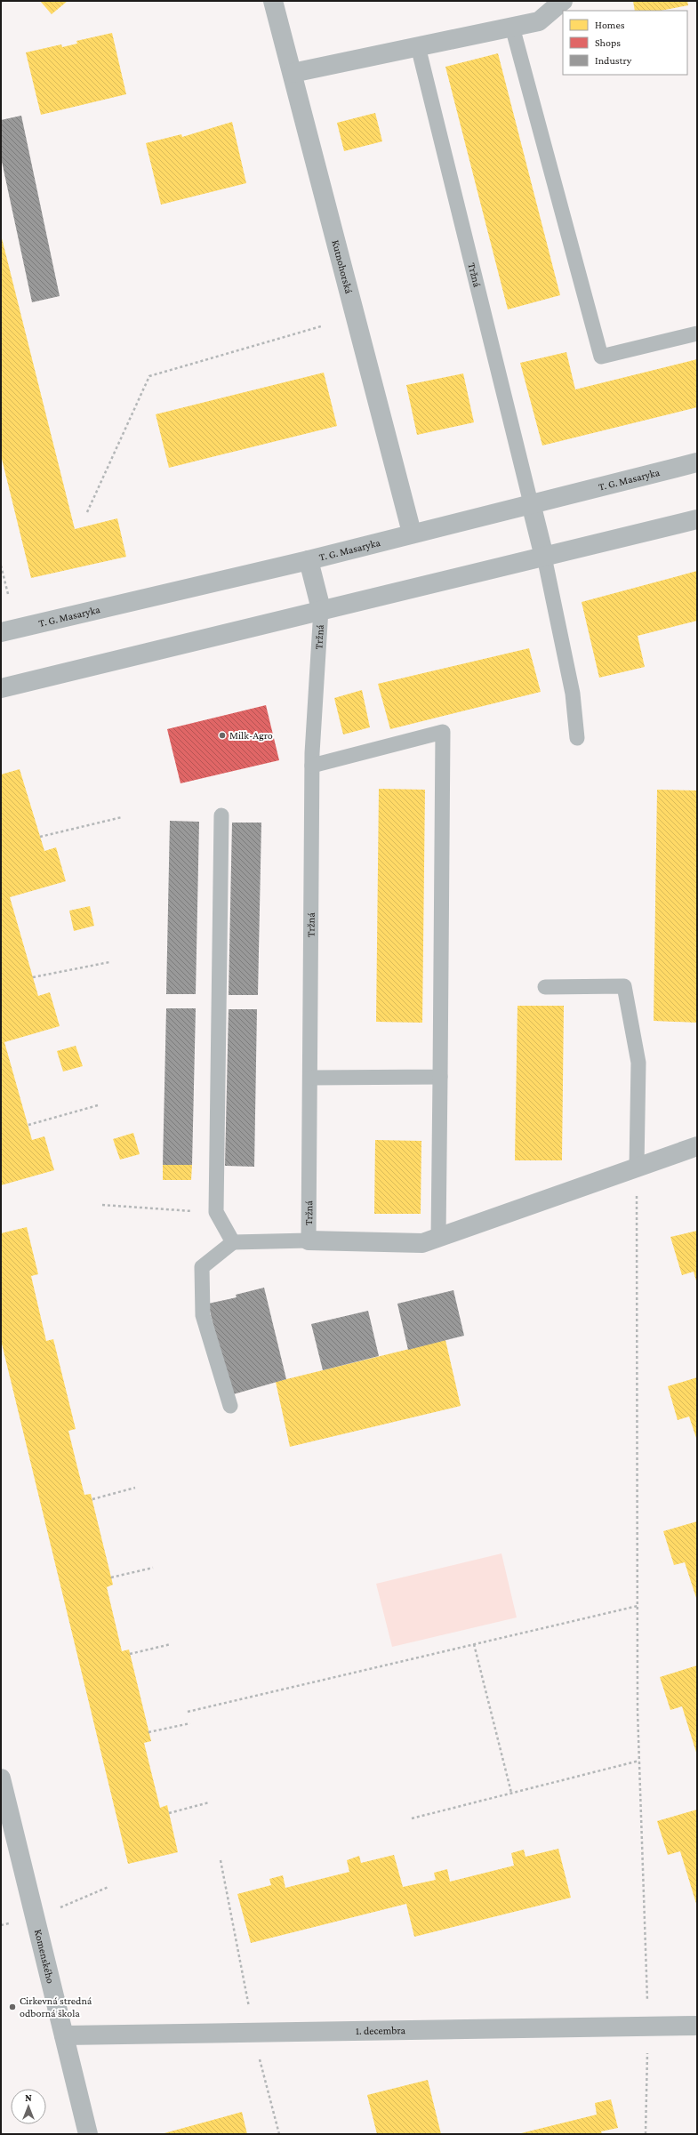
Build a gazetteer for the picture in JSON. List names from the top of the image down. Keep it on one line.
{"streets":{"street":["Kutnohorská","T. G. Masaryka","Komenského","1. decembra"],"lane":["Tržná"]},"crossings":[["Kutnohorská","T. G. Masaryka"],["Tržná","T. G. Masaryka"],["Komenského","1. decembra"]],"places":["Milk-Agro","Cirkevná stredná odborná škola"],"legend":["Homes","Shops","Industry"],"north":"top"}
